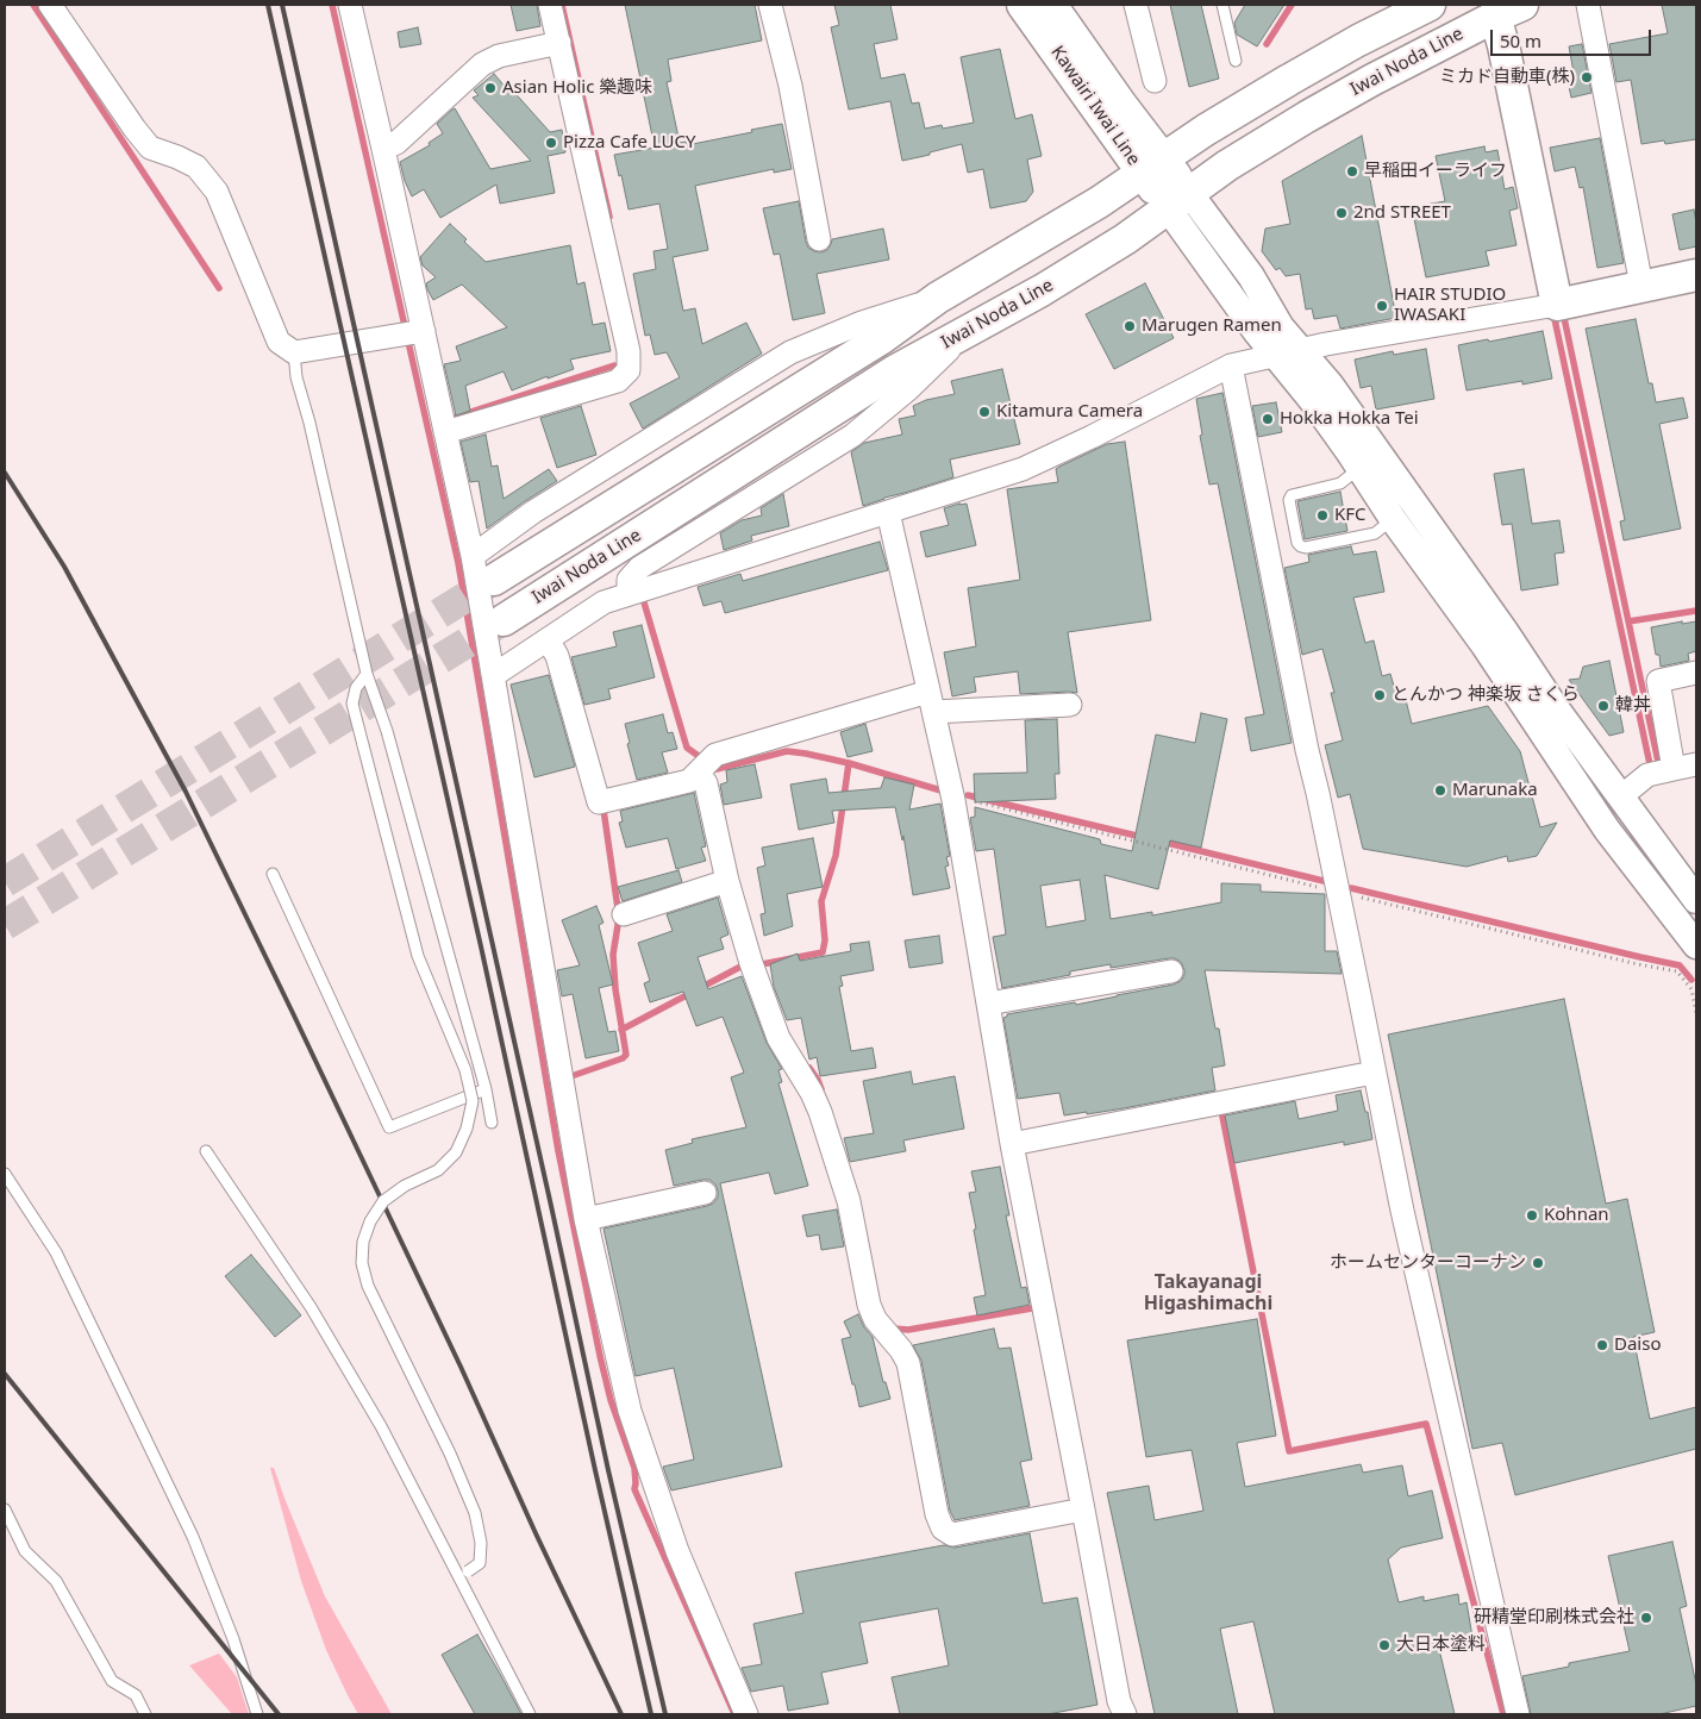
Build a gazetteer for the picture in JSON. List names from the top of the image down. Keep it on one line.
{"streets":{"main road":["Iwai Noda Line","Kawairi Iwai Line"]},"crossings":[["Iwai Noda Line","Kawairi Iwai Line"]],"districts":["Takayanagi Higashimachi"],"places":["ミカド自動車(株)","Asian Holic 樂趣味","Pizza Cafe LUCY","早稲田イーライフ","2nd STREET","HAIR STUDIO IWASAKI","Marugen Ramen","Kitamura Camera","Hokka Hokka Tei","KFC","とんかつ 神楽坂 さくら","韓丼","Marunaka","Kohnan","ホームセンターコーナン","Daiso","研精堂印刷株式会社","大日本塗料"],"scale_bar":"50 m"}
